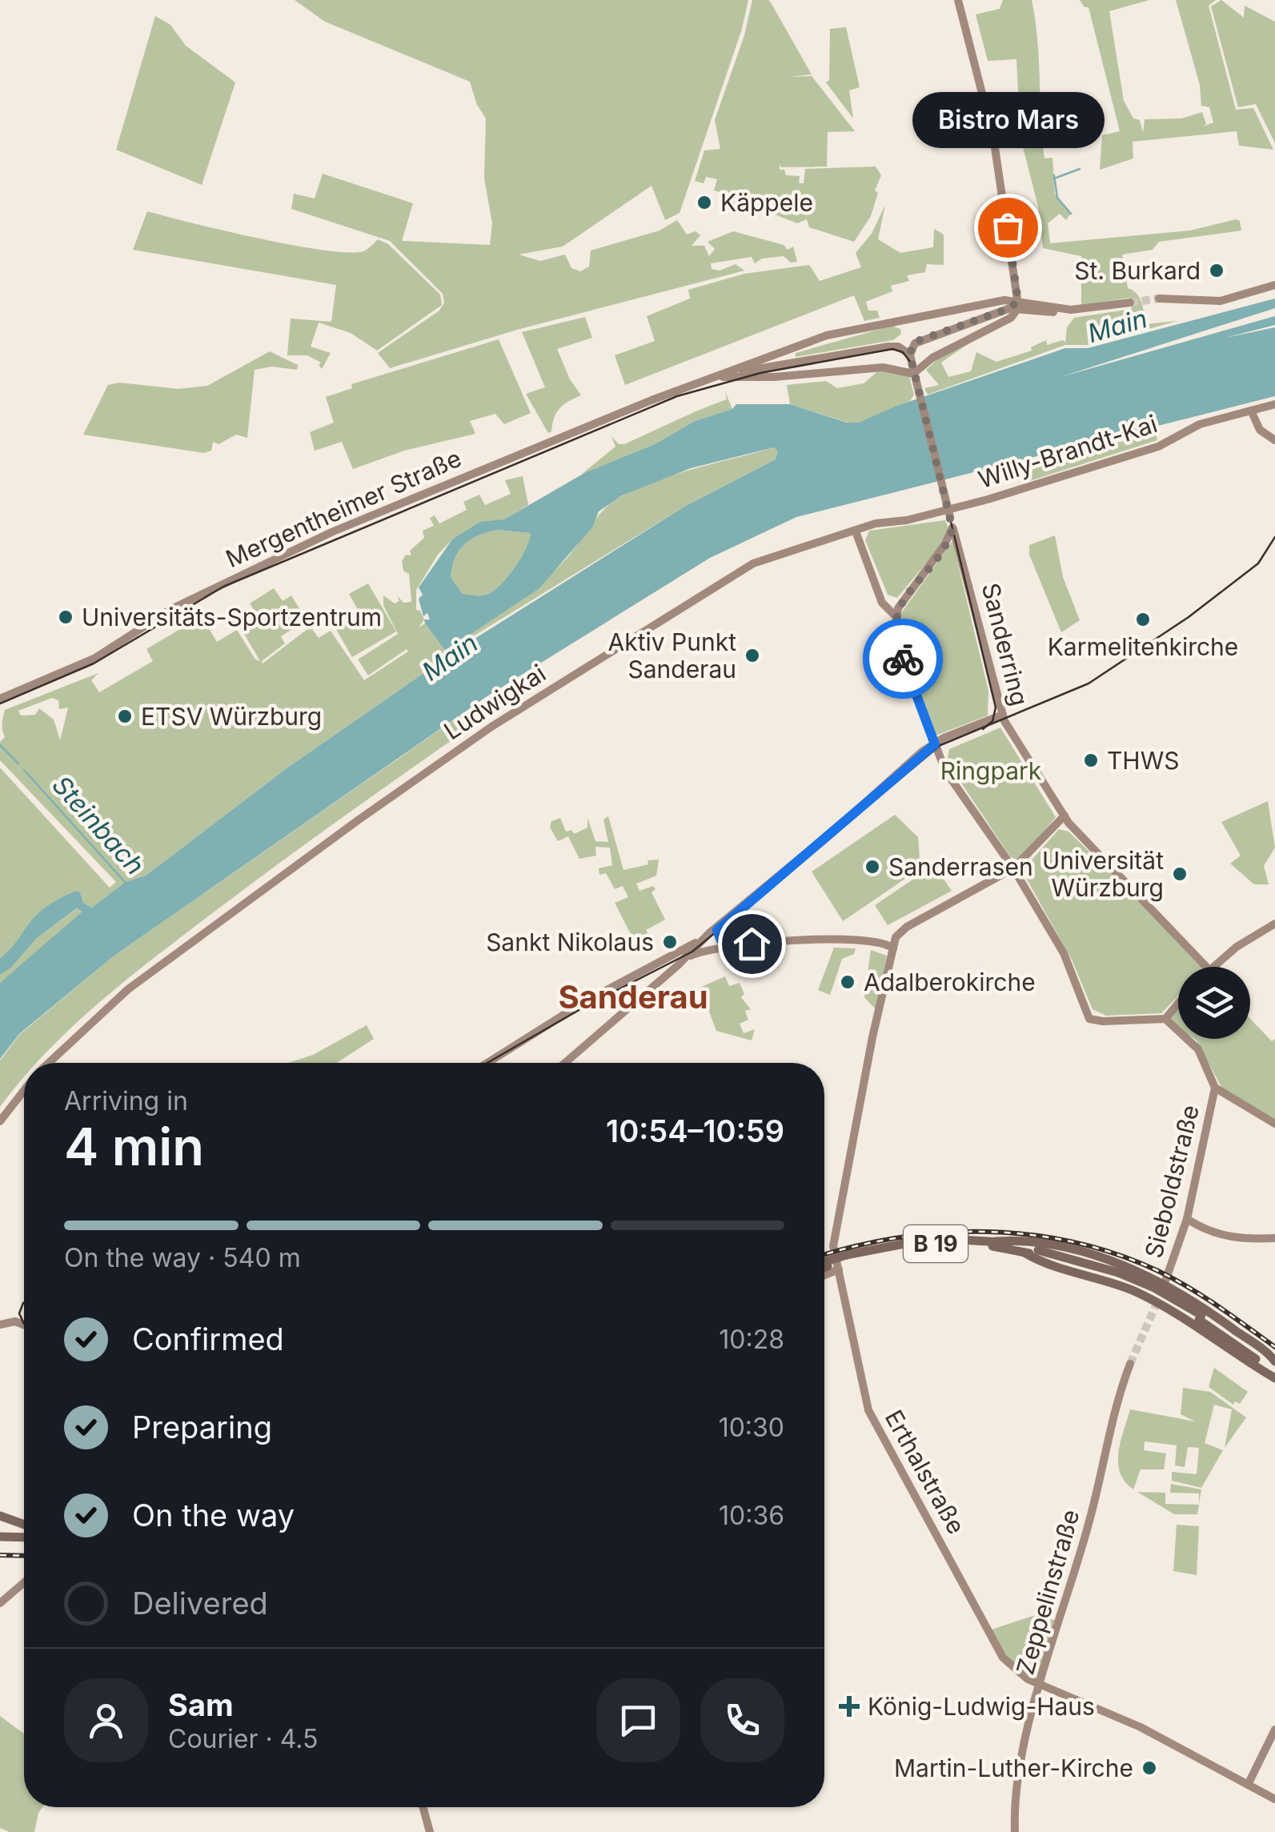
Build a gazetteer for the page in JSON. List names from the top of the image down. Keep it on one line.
{"streets":{"main road":["B 19"],"street":["Willy-Brandt-Kai","Mergentheimer Straße","Sanderring","Ludwigkai","Sieboldstraße","Erthalstraße","Zeppelinstraße"]},"crossings":[["Willy-Brandt-Kai","Ludwigkai"],["Erthalstraße","Zeppelinstraße"]],"districts":["Sanderau"],"water":["Main","Steinbach"],"parks":["Ringpark"],"places":{"other":["Käppele","Bistro Mars","St. Burkard","Universitäts-Sportzentrum","Karmelitenkirche","Aktiv Punkt Sanderau","ETSV Würzburg","THWS","Sanderrasen","Universität Würzburg","Sankt Nikolaus","Adalberokirche","Martin-Luther-Kirche"],"health":["König-Ludwig-Haus"]},"page":{"bubble":"Bistro Mars","heading":["4 min","Arriving in","10:54–10:59"],"panel":["Sam","Courier · 4.5"],"bar":"On the way · 540 m","list":[["Confirmed","10:28"],["Preparing","10:30"],["On the way","10:36"],"Delivered"]}}
